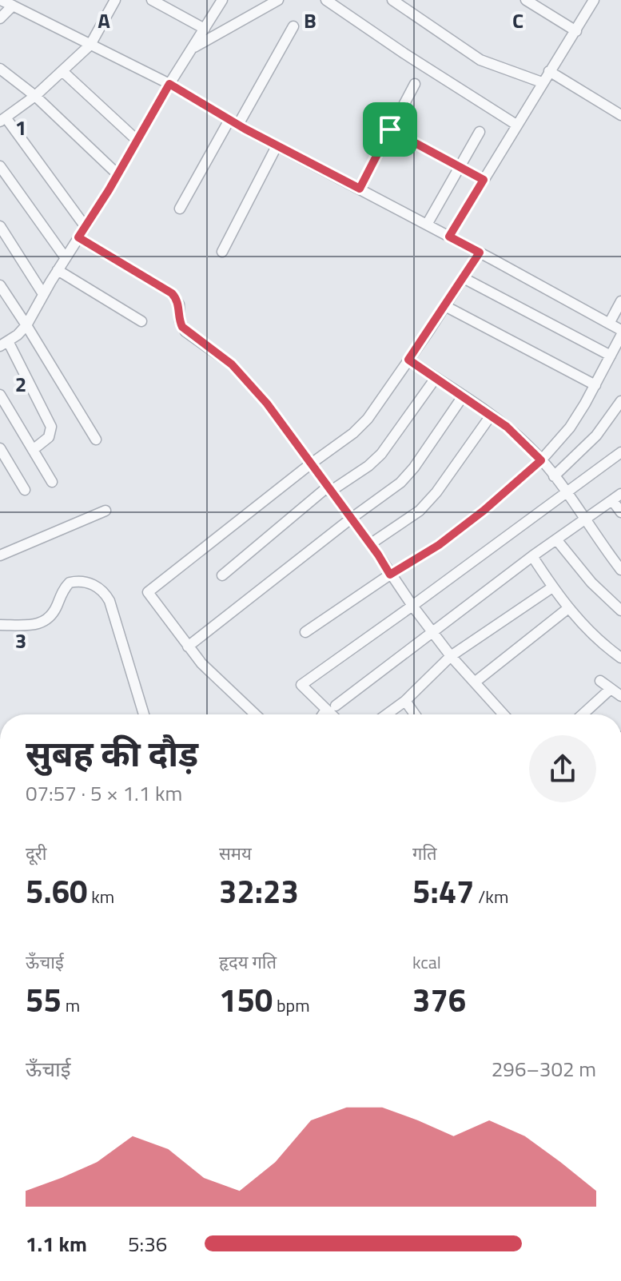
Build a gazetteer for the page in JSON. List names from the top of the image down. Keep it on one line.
{"page":{"heading":["सुबह की दौड़","07:57 · 5 × 1.1 km"],"stats":[["दूरी","5.60 km"],["समय","32:23"],["गति","5:47 /km"],["ऊँचाई","55 m"],["हृदय गति","150 bpm"],["kcal","376"]],"chart":["ऊँचाई","296–302 m"],"list":[{"name":"1.1 km","note":"5:36"}]},"grid":{"columns":["A","B","C"],"rows":["1","2","3"]}}
